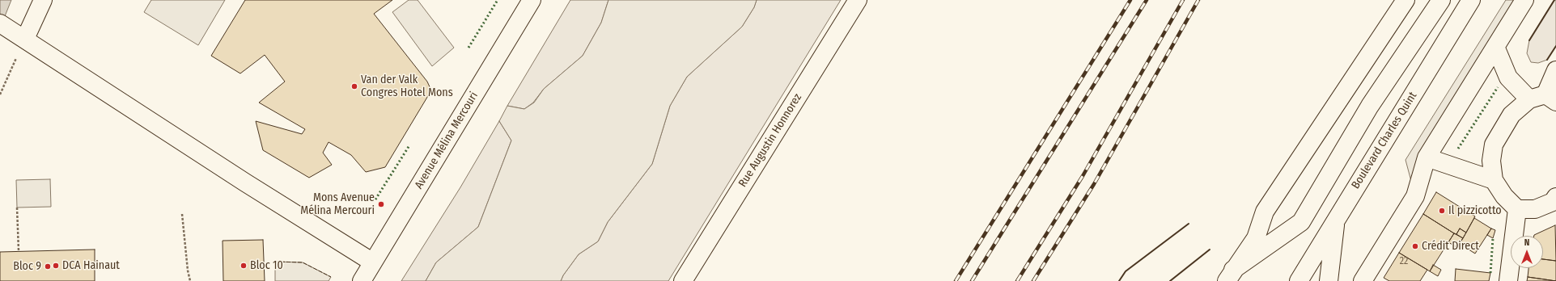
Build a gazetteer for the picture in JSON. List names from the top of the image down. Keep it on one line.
{"streets":{"main road":["Avenue Mélina Mercouri","Rue Augustin Honnorez","Boulevard Charles Quint"]},"places":["Van der Valk Congres Hotel Mons","Mons Avenue Mélina Mercouri","Il pizzicotto","Crédit Direct","DCA Hainaut","Bloc 10","Bloc 9"],"house_numbers":["22"],"north":"top"}
